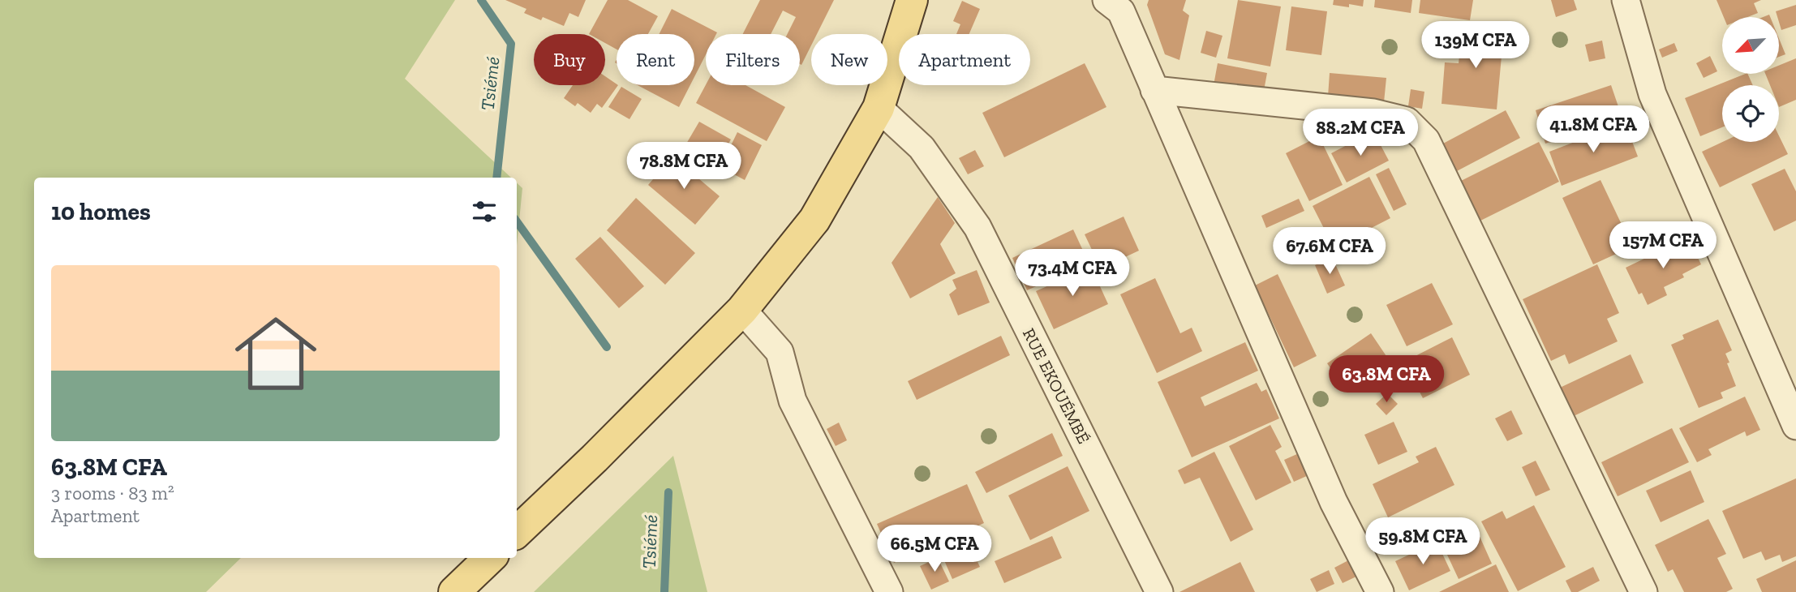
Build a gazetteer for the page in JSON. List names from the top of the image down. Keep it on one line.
{"streets":{"street":["RUE EKOUÉMBÉ"]},"water":["Tsiémé"],"north":"bottom left","page":{"price":["139M CFA","41.8M CFA","88.2M CFA","78.8M CFA","157M CFA","67.6M CFA","73.4M CFA","63.8M CFA","59.8M CFA","66.5M CFA"],"chip":["Buy","Rent","Filters","New","Apartment"],"heading":"10 homes","list":[{"name":"63.8M CFA","note":"3 rooms · 83 m² · Apartment"}]}}
